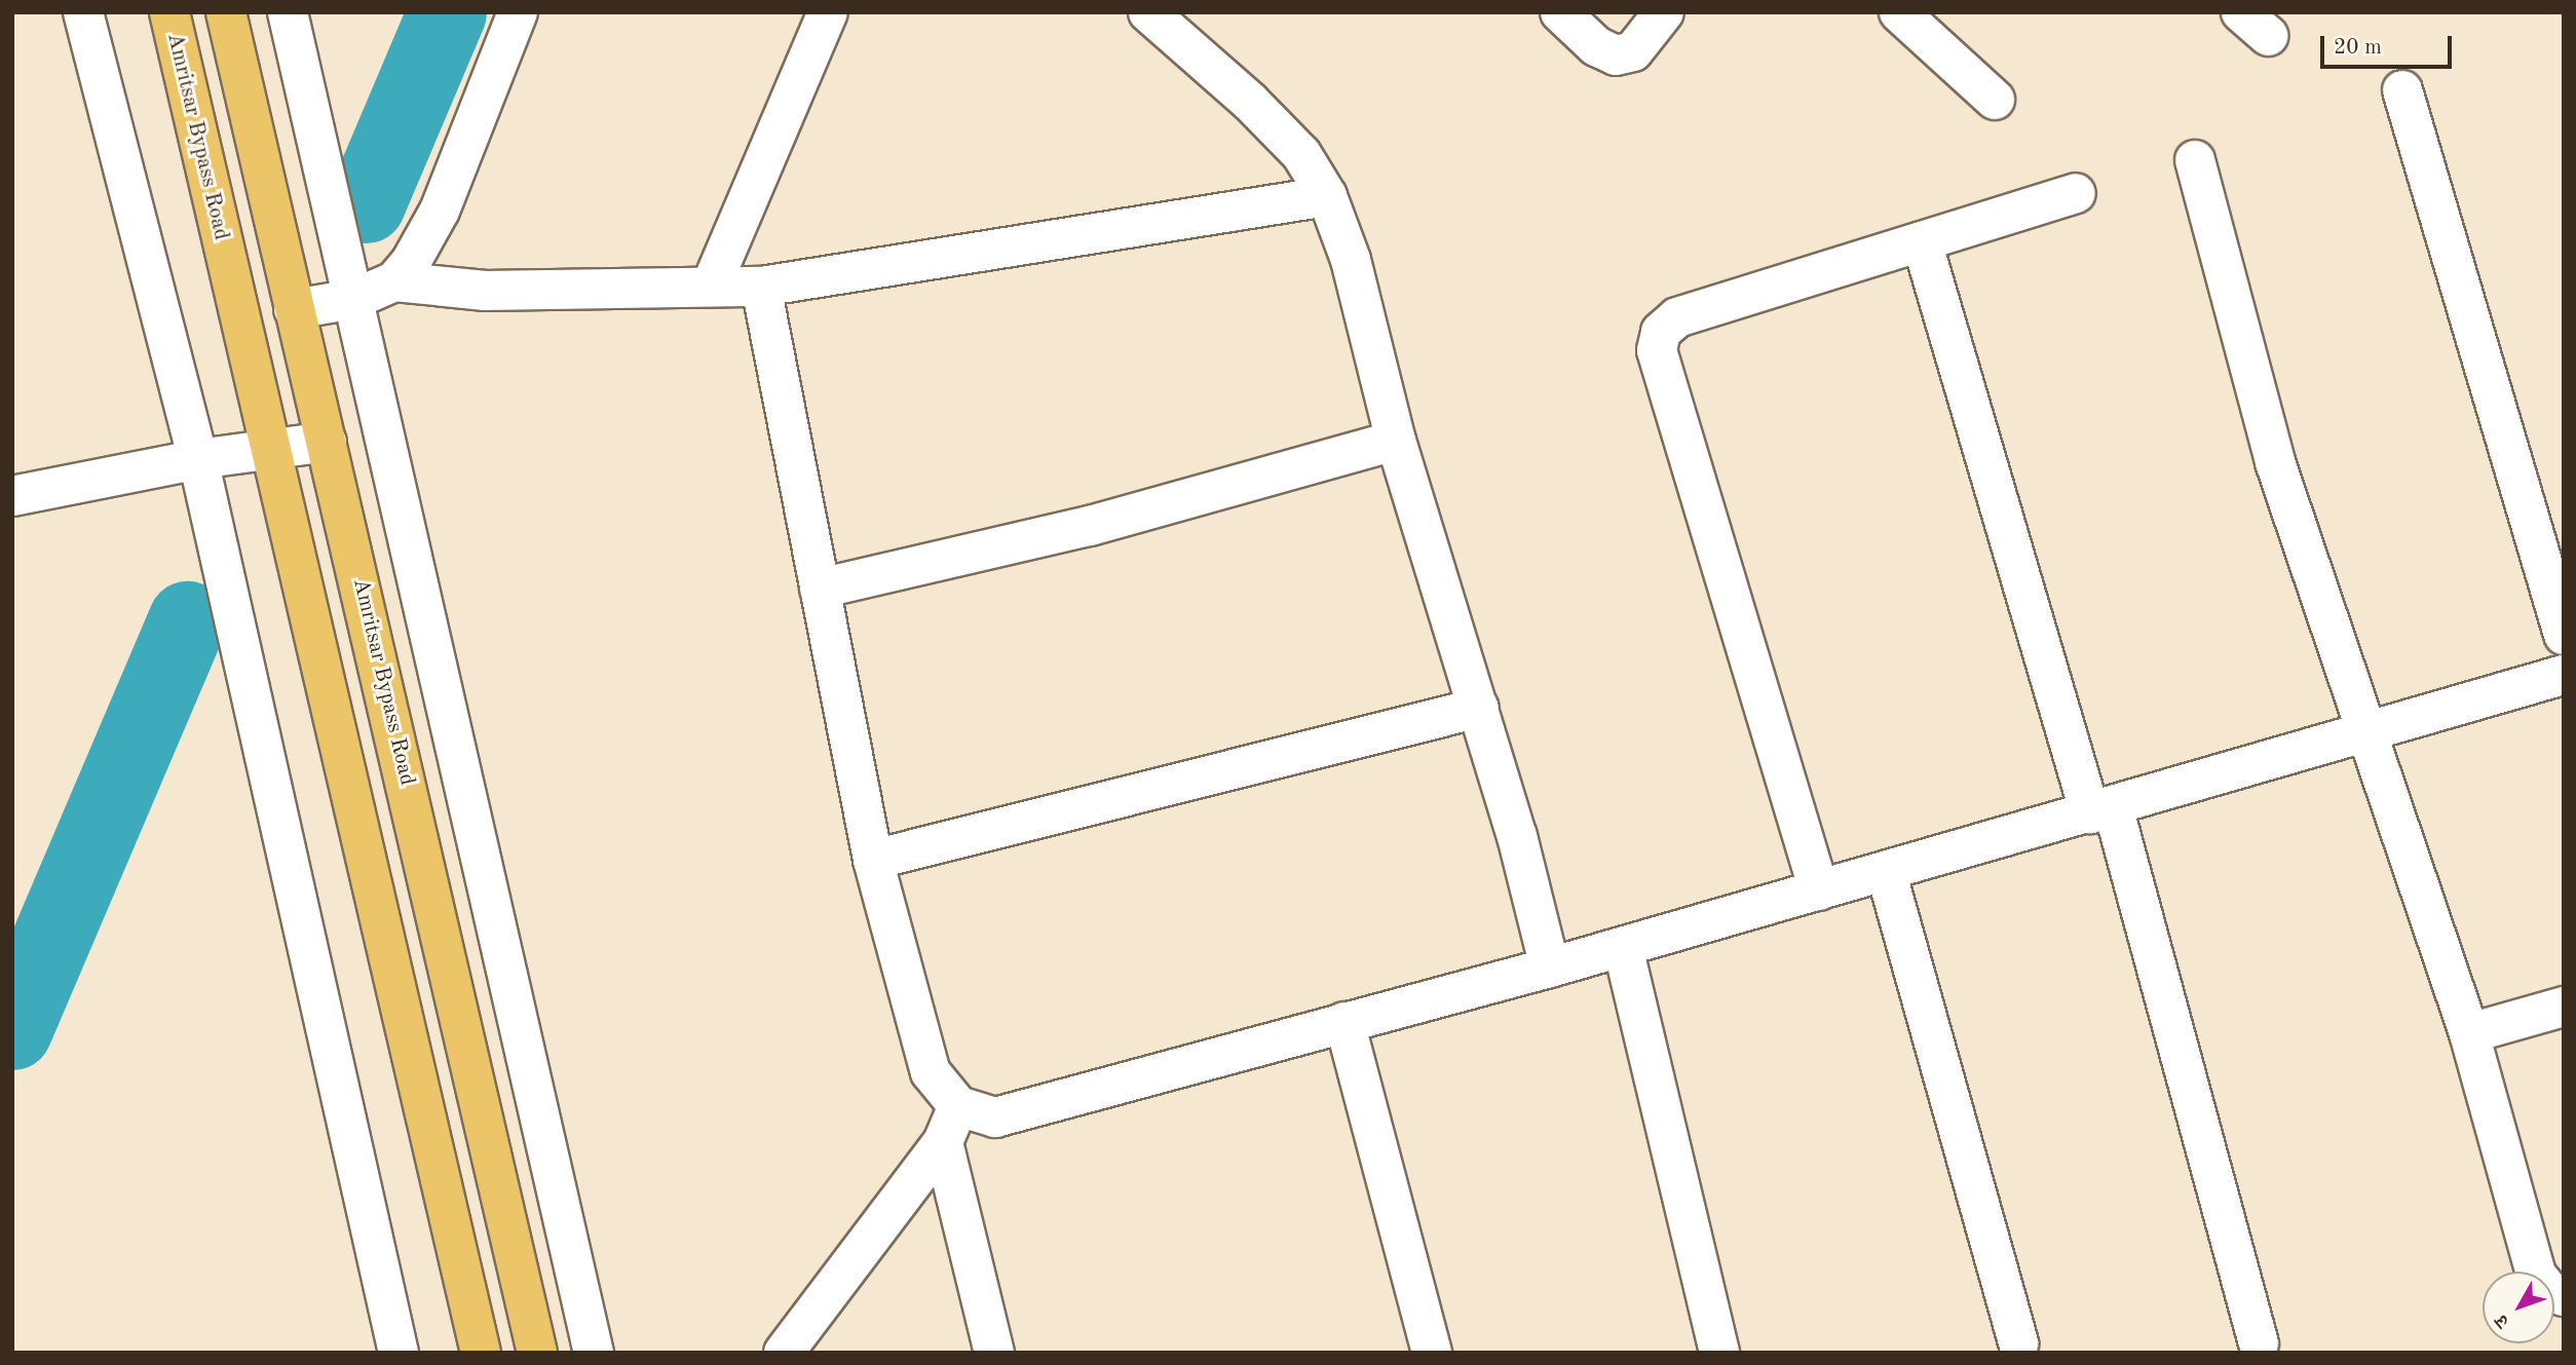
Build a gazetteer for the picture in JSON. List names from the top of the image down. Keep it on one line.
{"streets":{"highway":["Amritsar Bypass Road"]},"scale_bar":"20 m","north":"bottom left"}
